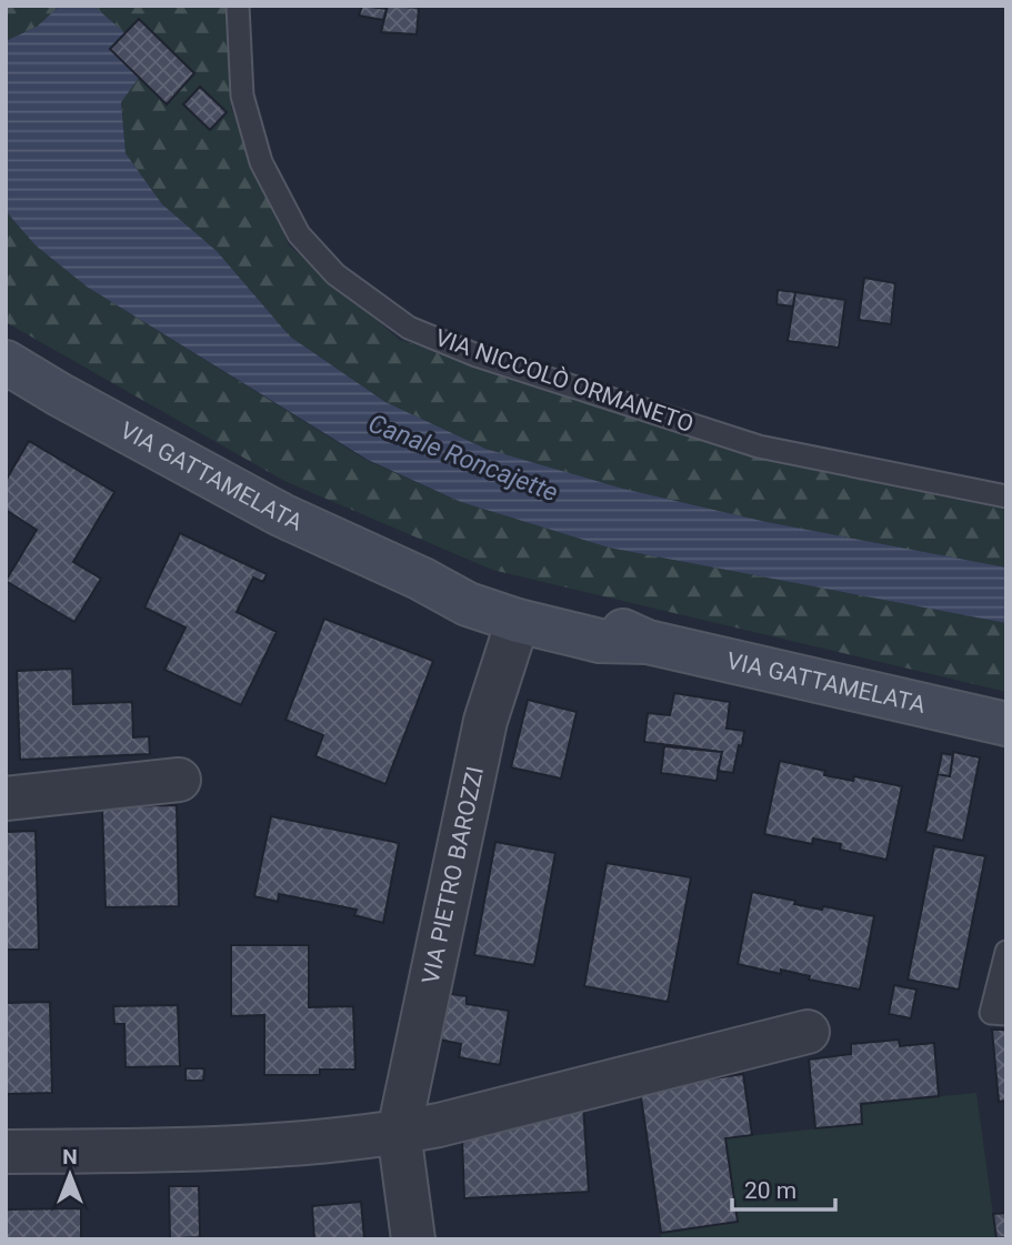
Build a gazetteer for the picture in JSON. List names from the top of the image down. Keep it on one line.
{"streets":{"main road":["VIA GATTAMELATA"],"street":["VIA PIETRO BAROZZI"],"lane":["VIA NICCOLÒ ORMANETO"]},"crossings":[["VIA GATTAMELATA","VIA PIETRO BAROZZI"]],"water":["Canale Roncajette"],"scale_bar":"20 m","north":"top"}
